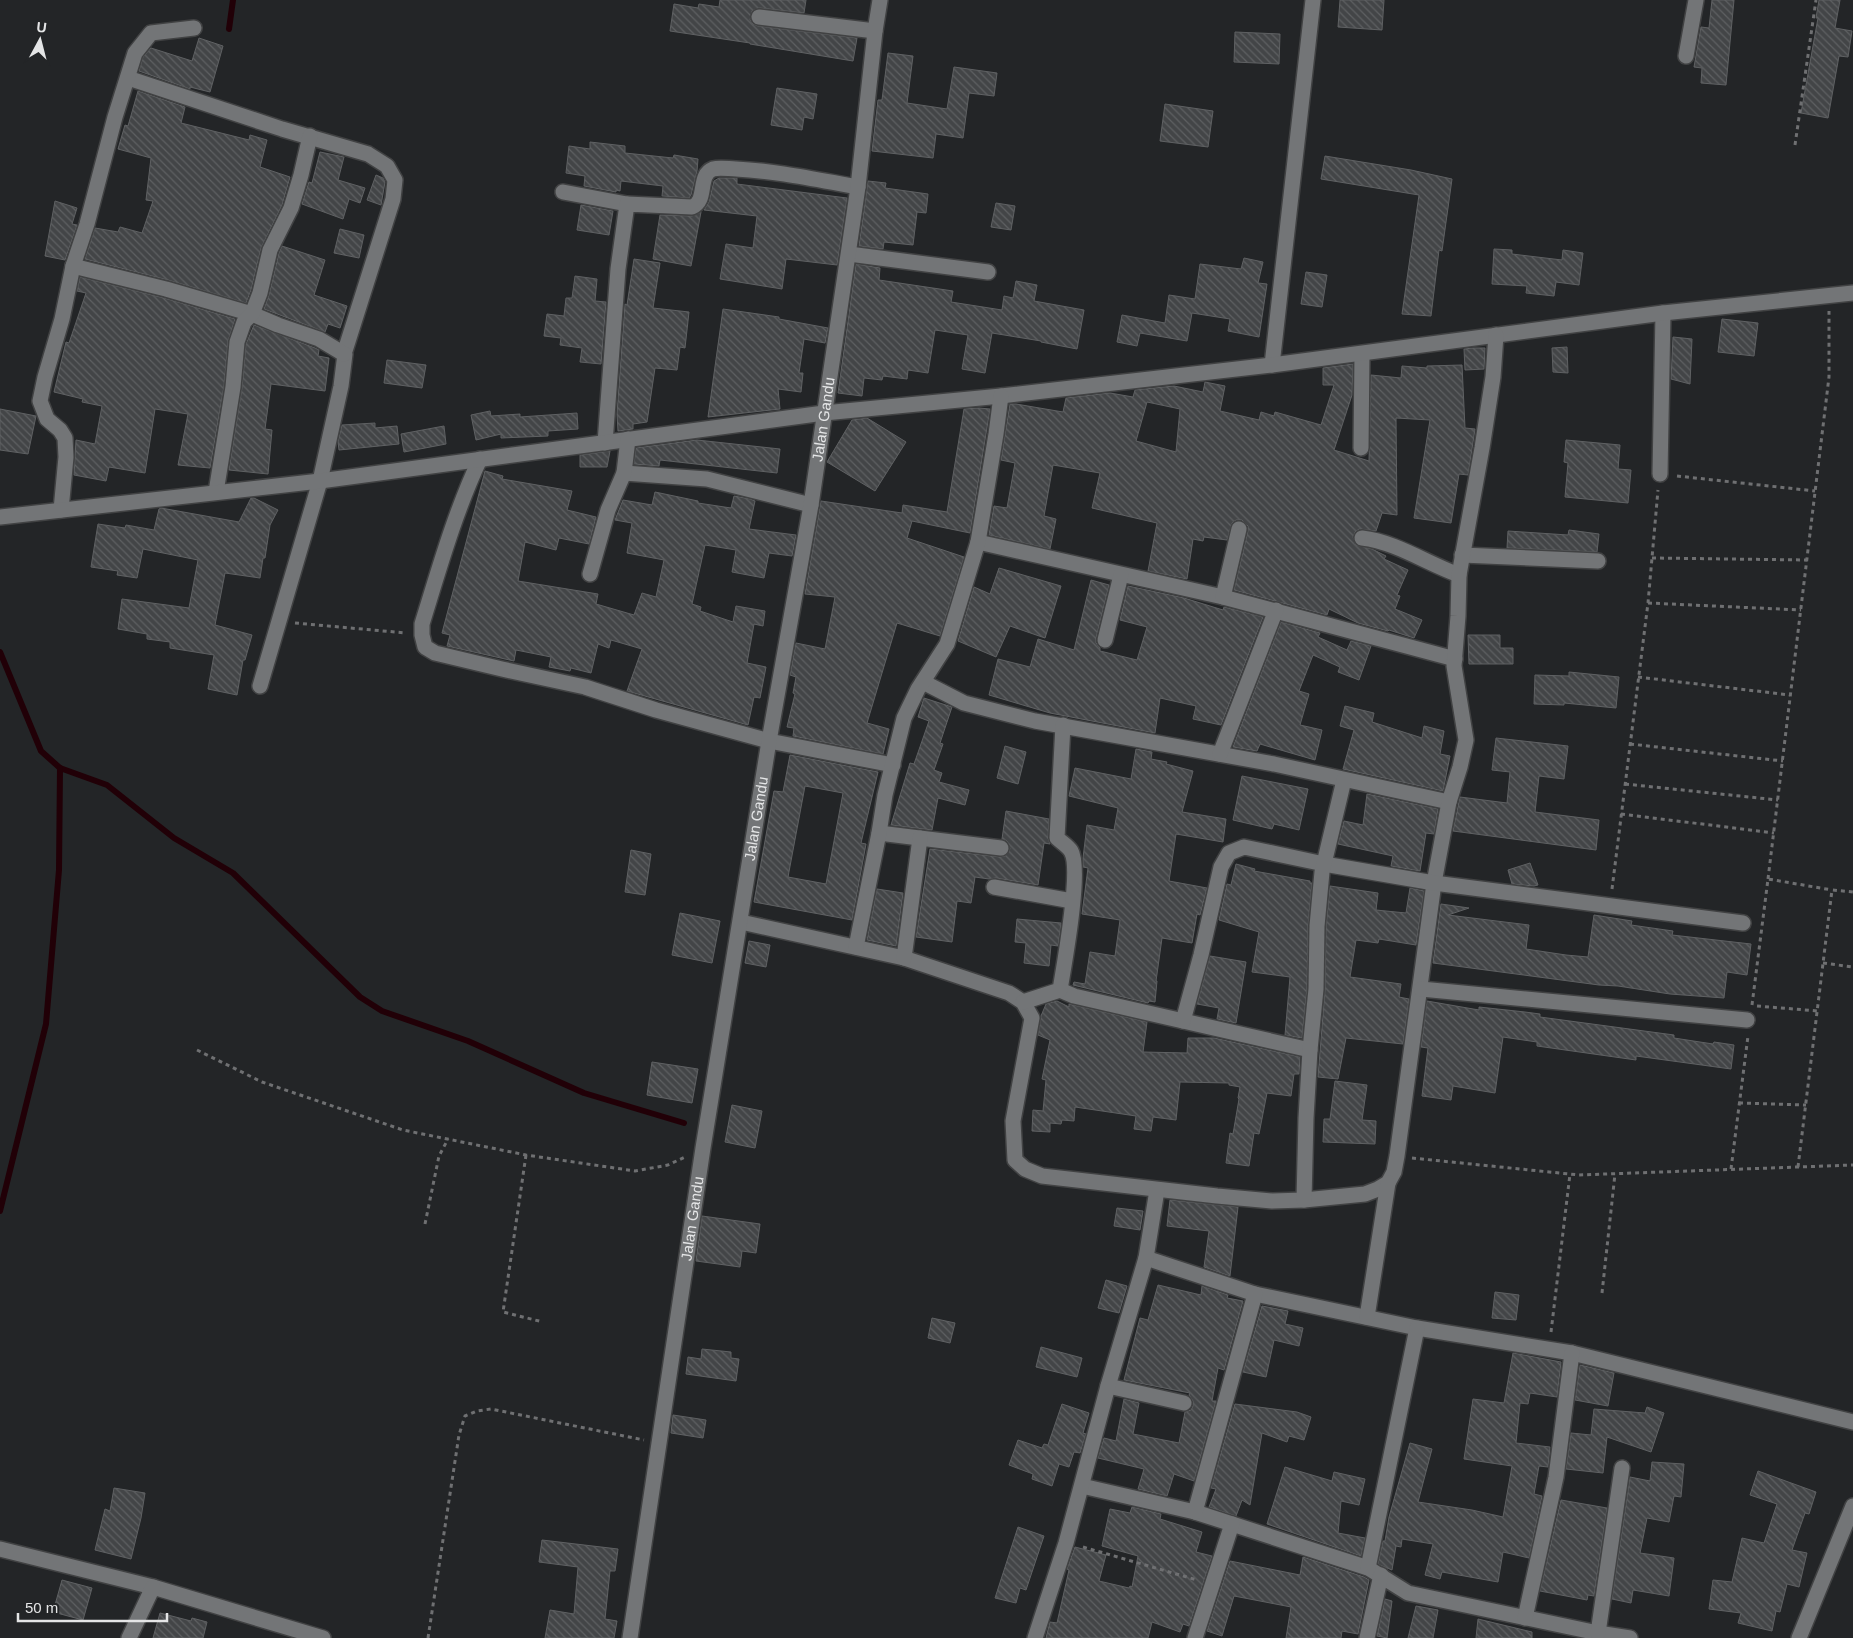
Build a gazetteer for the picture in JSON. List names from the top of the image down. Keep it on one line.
{"streets":{"street":["Jalan Gandu"]},"scale_bar":"50 m","north":"top"}
